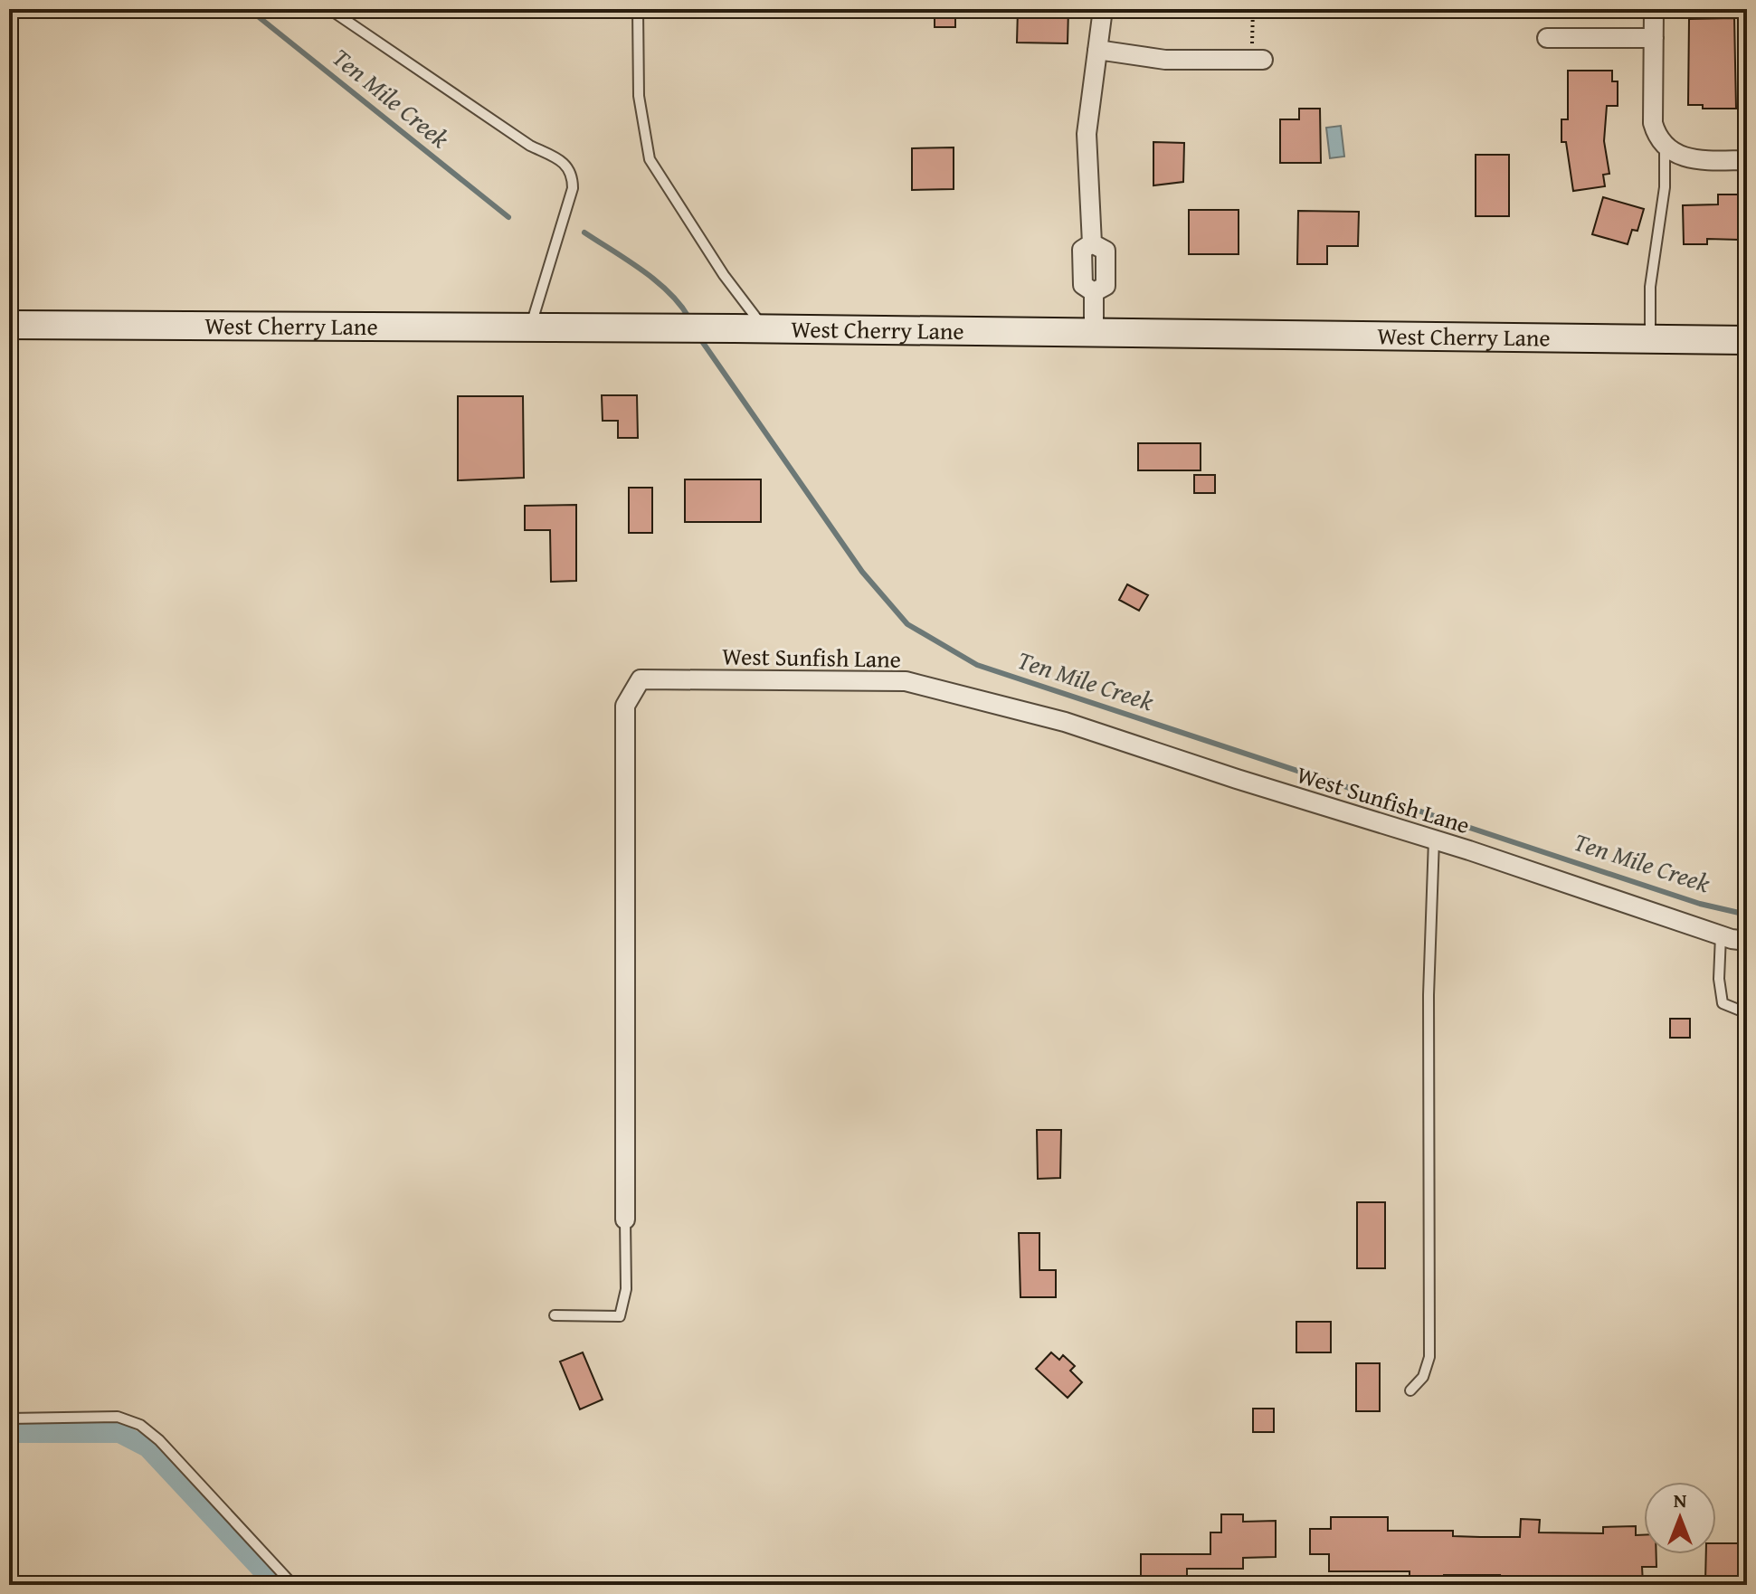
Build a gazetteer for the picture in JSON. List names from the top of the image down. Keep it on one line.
{"streets":{"main road":["West Cherry Lane"],"street":["West Sunfish Lane"]},"water":["Ten Mile Creek"],"north":"top"}
